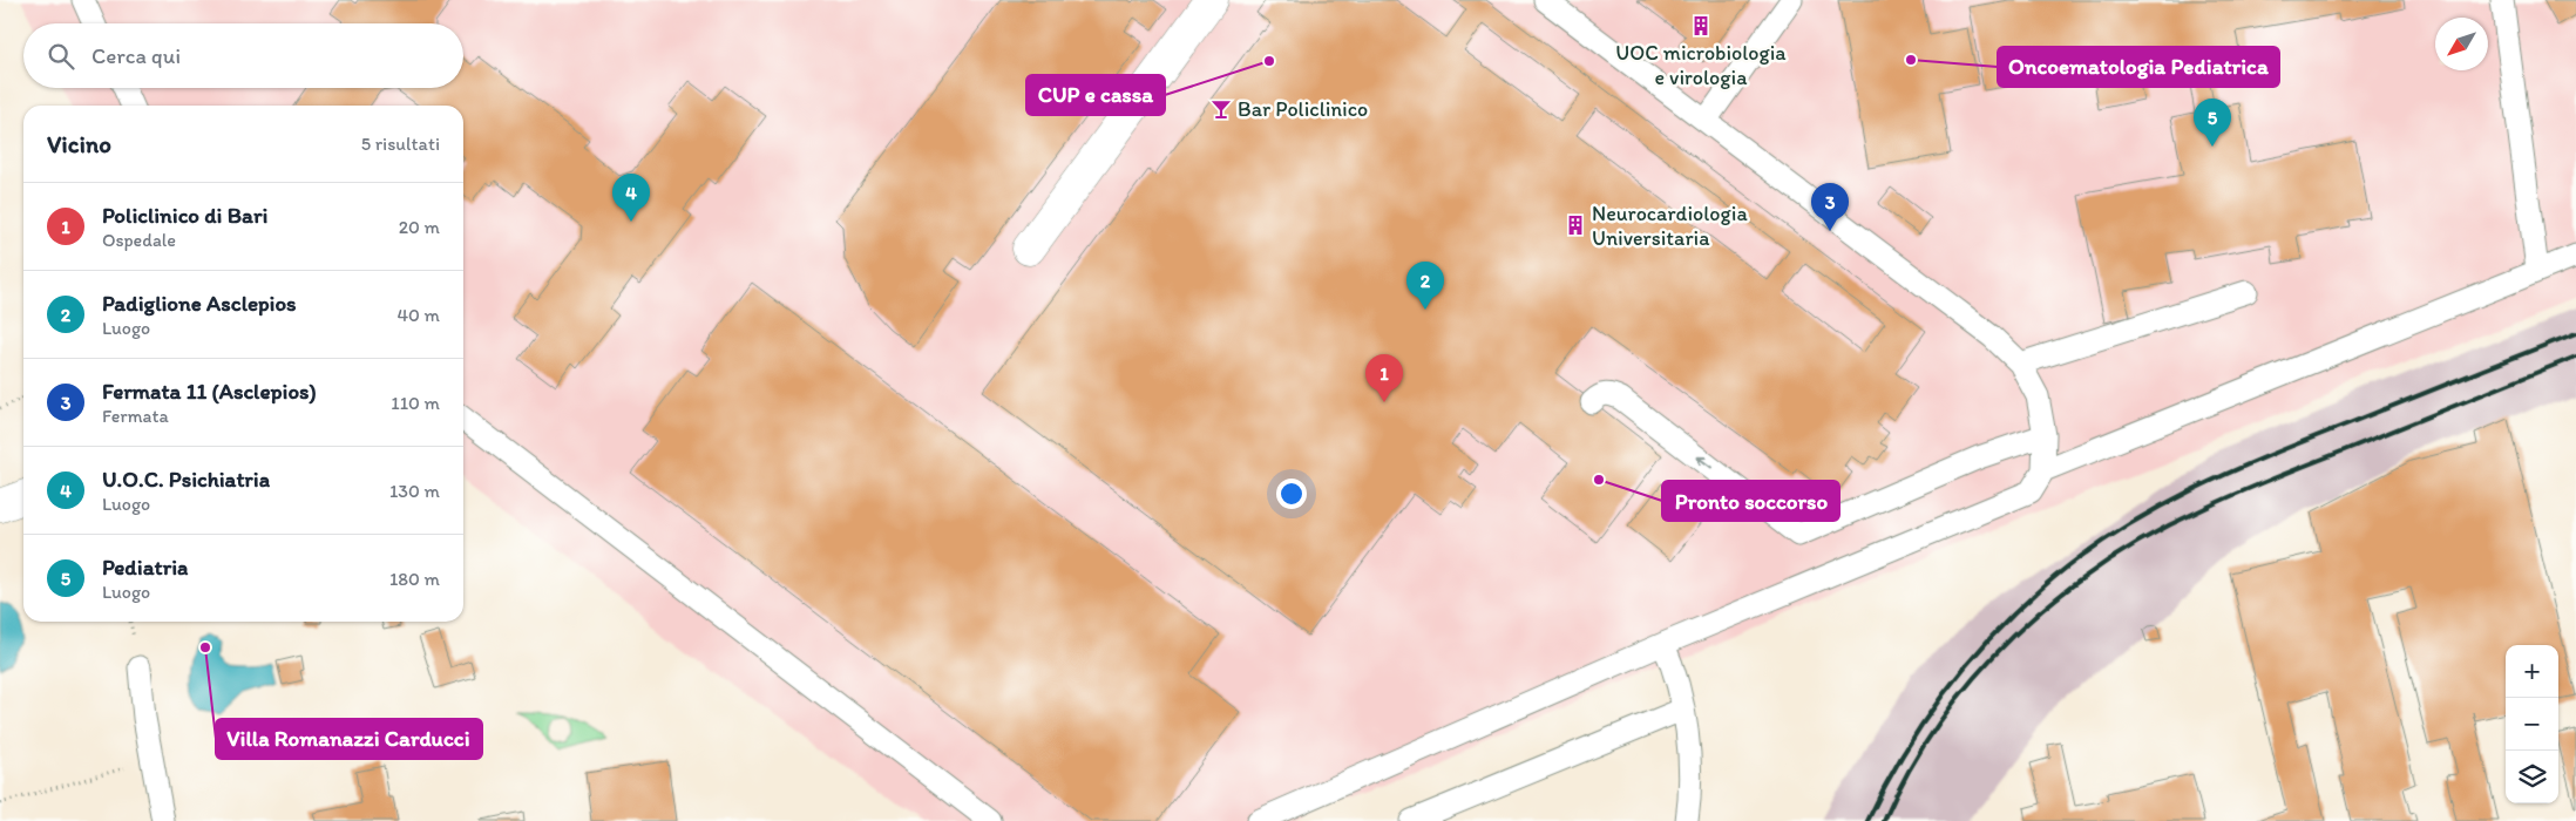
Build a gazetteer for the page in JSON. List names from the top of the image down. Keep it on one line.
{"places":{"building":["UOC microbiologia e virologia","Neurocardiologia Universitaria"],"other":["Oncoematologia Pediatrica","CUP e cassa","Pronto soccorso","Villa Romanazzi Carducci"],"bar":["Bar Policlinico"]},"north":"bottom left","page":{"search":"Cerca qui","pins":["5","4","3","2","1"],"heading":["Vicino","5 risultati"],"list":[{"mark":"1","name":"Policlinico di Bari","note":"Ospedale","value":"20 m"},{"mark":"2","name":"Padiglione Asclepios","note":"Luogo","value":"40 m"},{"mark":"3","name":"Fermata 11 (Asclepios)","note":"Fermata","value":"110 m"},{"mark":"4","name":"U.O.C. Psichiatria","note":"Luogo","value":"130 m"},{"mark":"5","name":"Pediatria","note":"Luogo","value":"180 m"}],"map_buttons":["+","−"]}}
